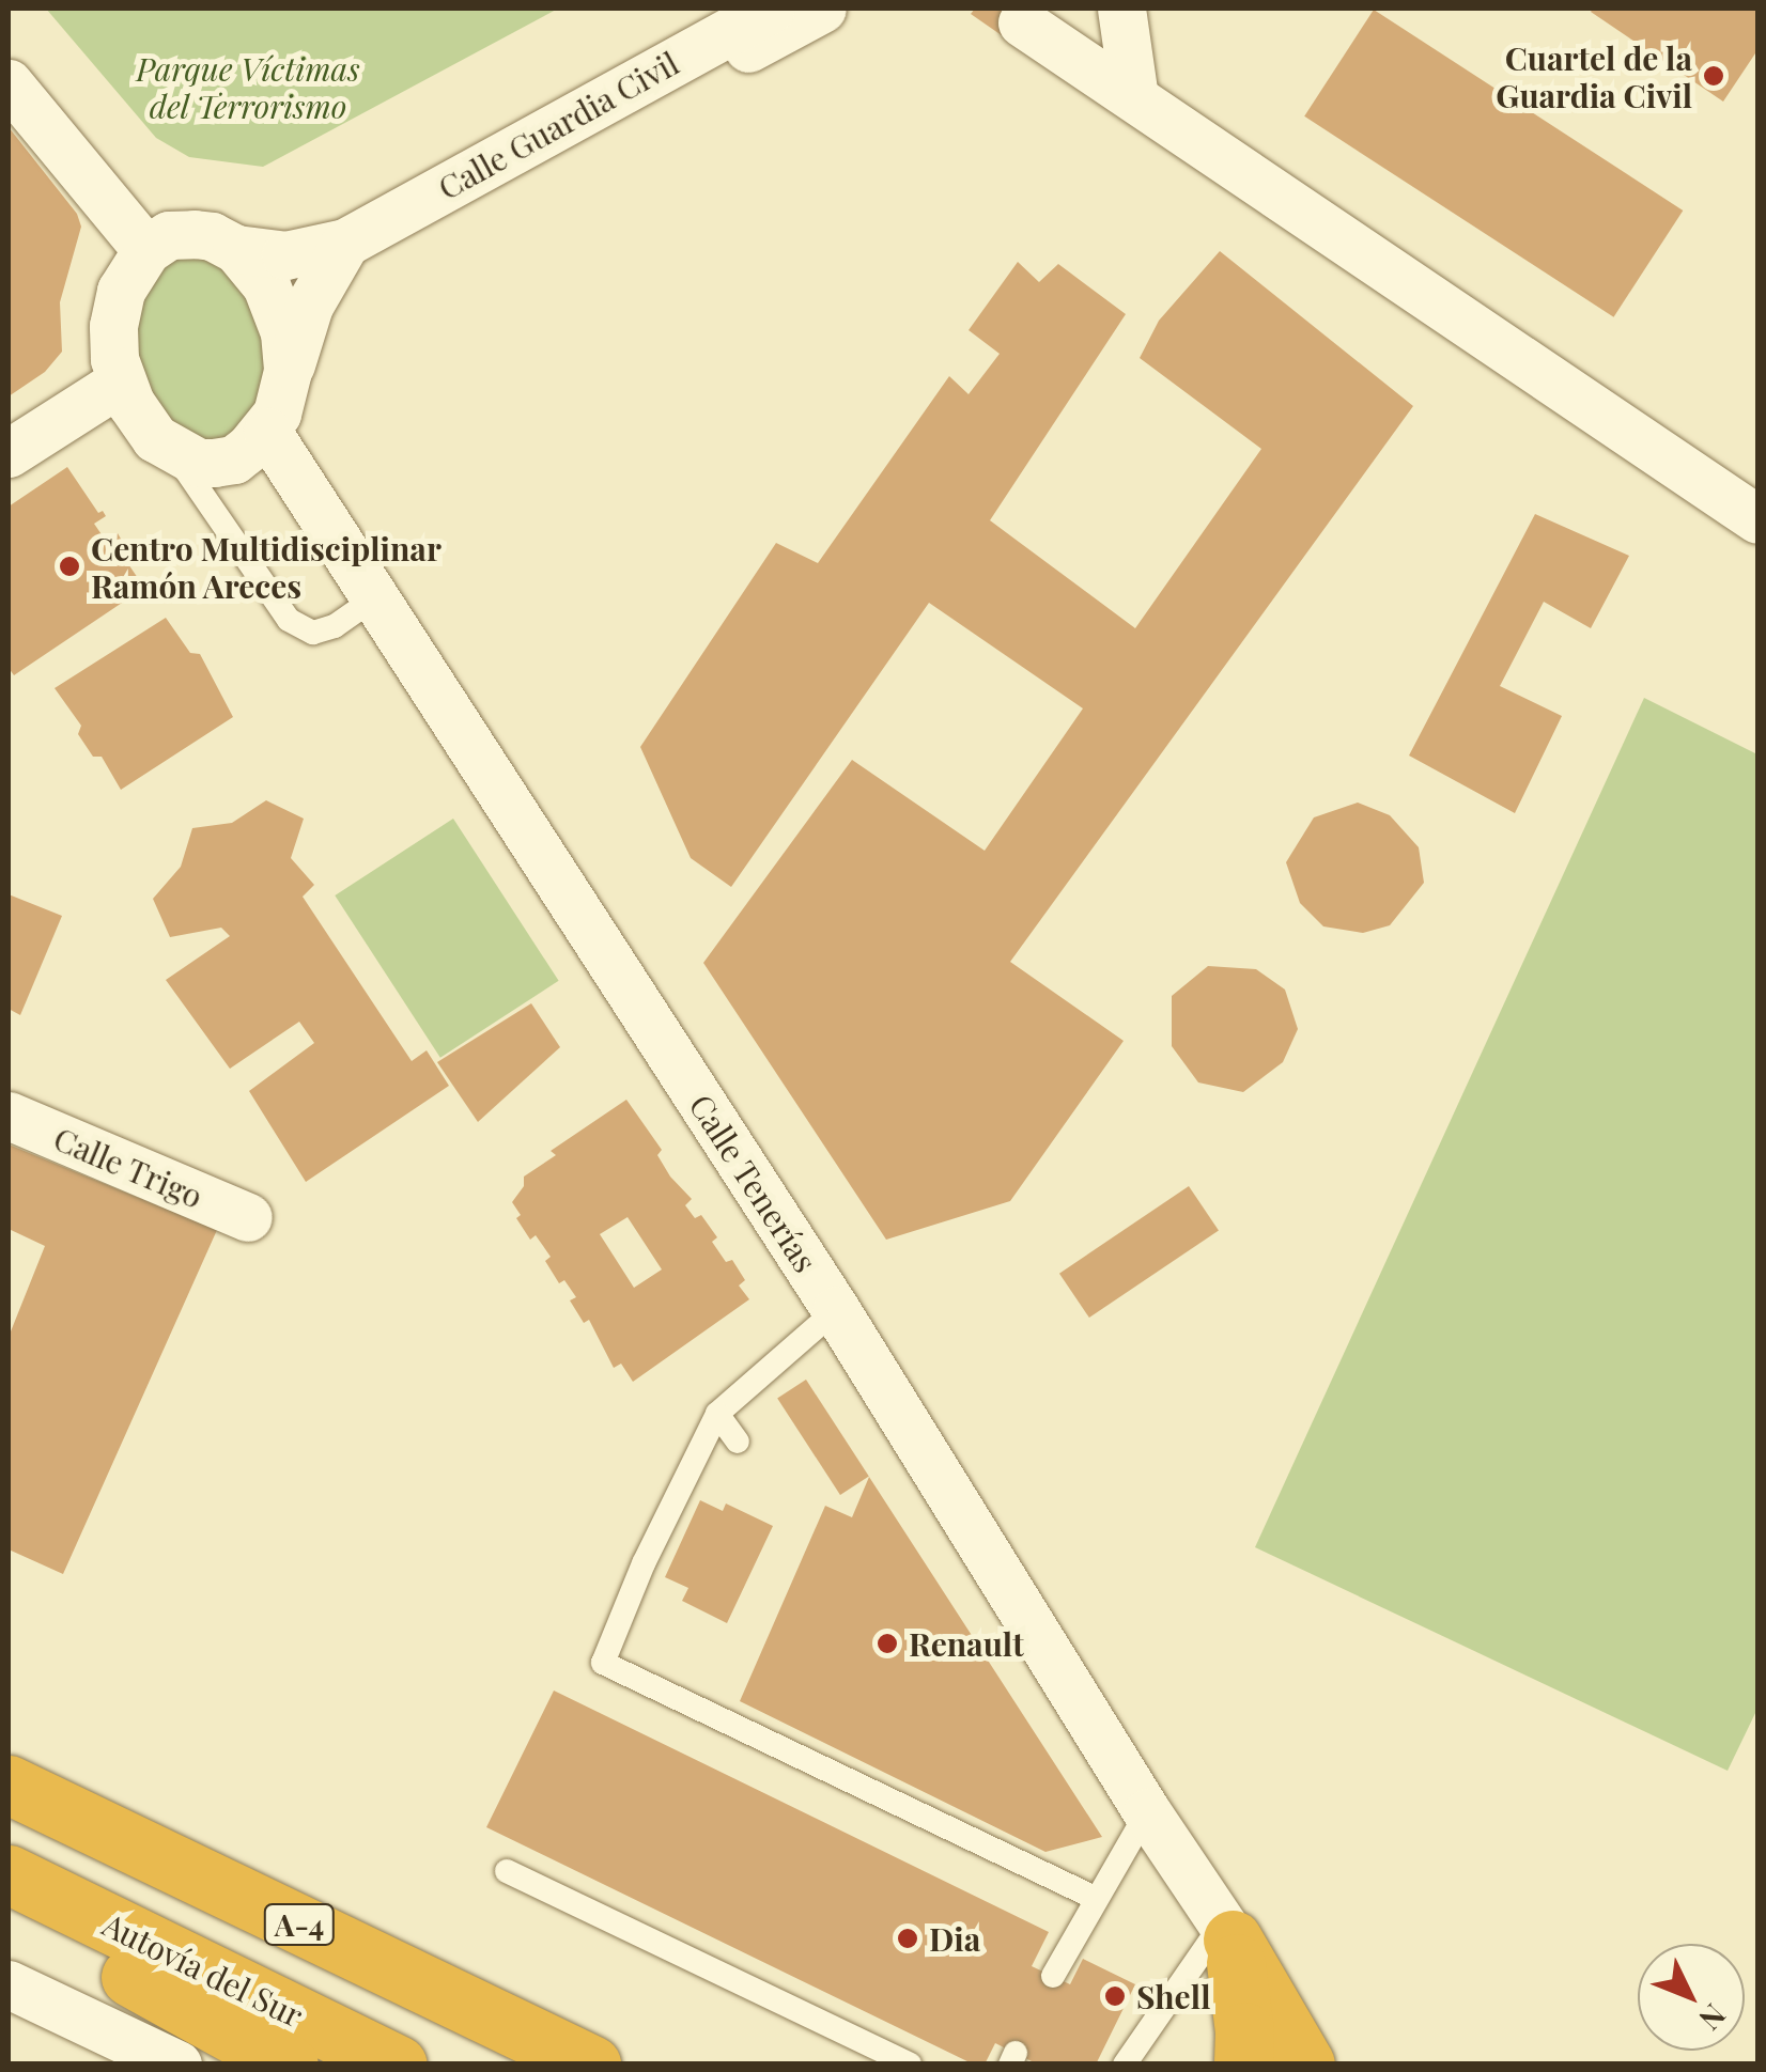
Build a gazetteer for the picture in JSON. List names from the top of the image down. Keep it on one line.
{"streets":{"highway":["A-4","Autovía del Sur"],"street":["Calle Guardia Civil","Calle Trigo","Calle Tenerías"]},"crossings":[["Calle Guardia Civil","Calle Tenerías"]],"parks":["Parque Víctimas del Terrorismo"],"places":["Cuartel de la Guardia Civil","Centro Multidisciplinar Ramón Areces","Renault","Dia","Shell"],"north":"bottom right"}
